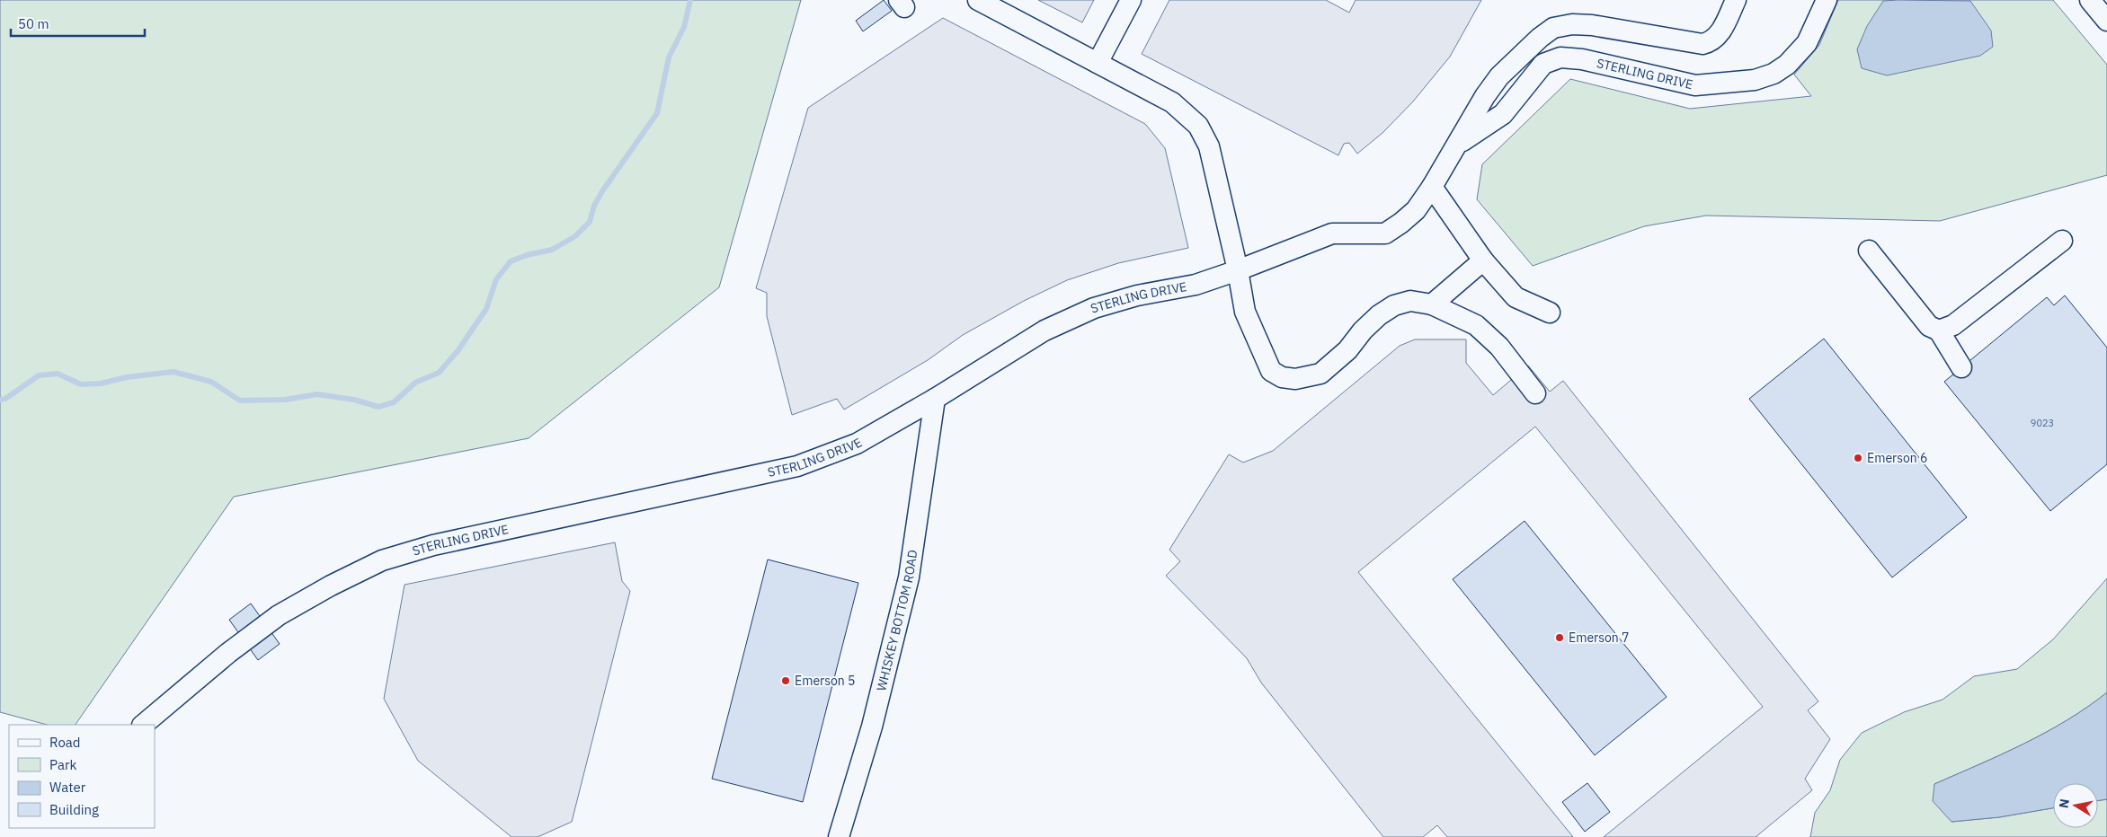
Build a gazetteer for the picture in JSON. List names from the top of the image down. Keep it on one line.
{"streets":{"street":["STERLING DRIVE","WHISKEY BOTTOM ROAD"]},"crossings":[["STERLING DRIVE","WHISKEY BOTTOM ROAD"]],"places":["Emerson 6","Emerson 7","Emerson 5"],"house_numbers":["9023"],"legend":["Road","Park","Water","Building"],"scale_bar":"50 m","north":"left"}
